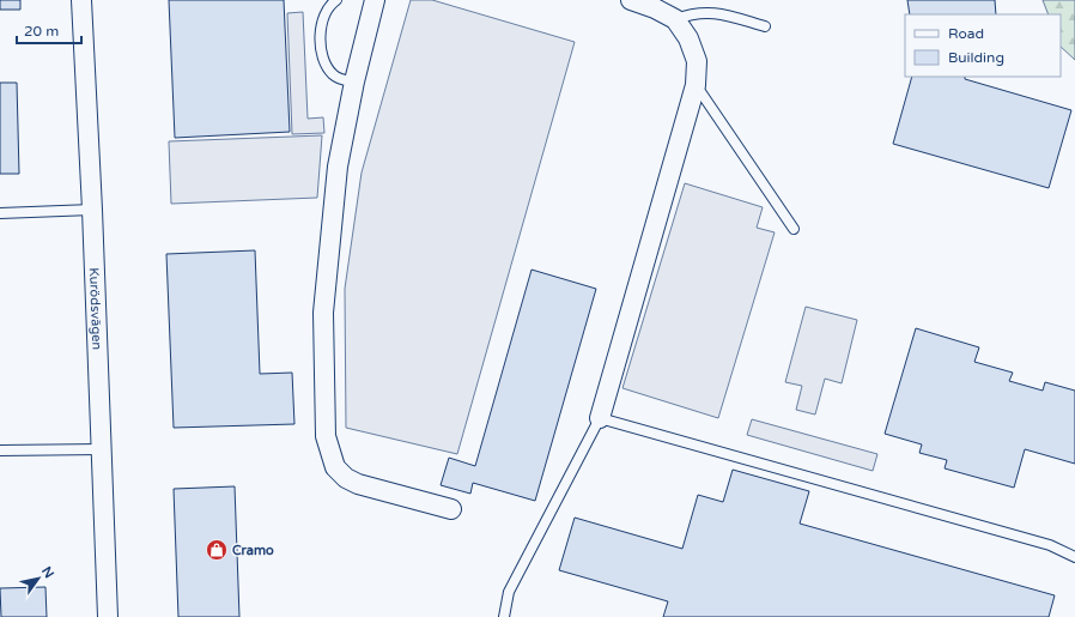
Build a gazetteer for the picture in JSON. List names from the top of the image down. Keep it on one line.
{"streets":{"street":["Kurödsvägen"]},"places":{"shop":["Cramo"]},"legend":["Road","Building"],"scale_bar":"20 m","north":"top right"}
